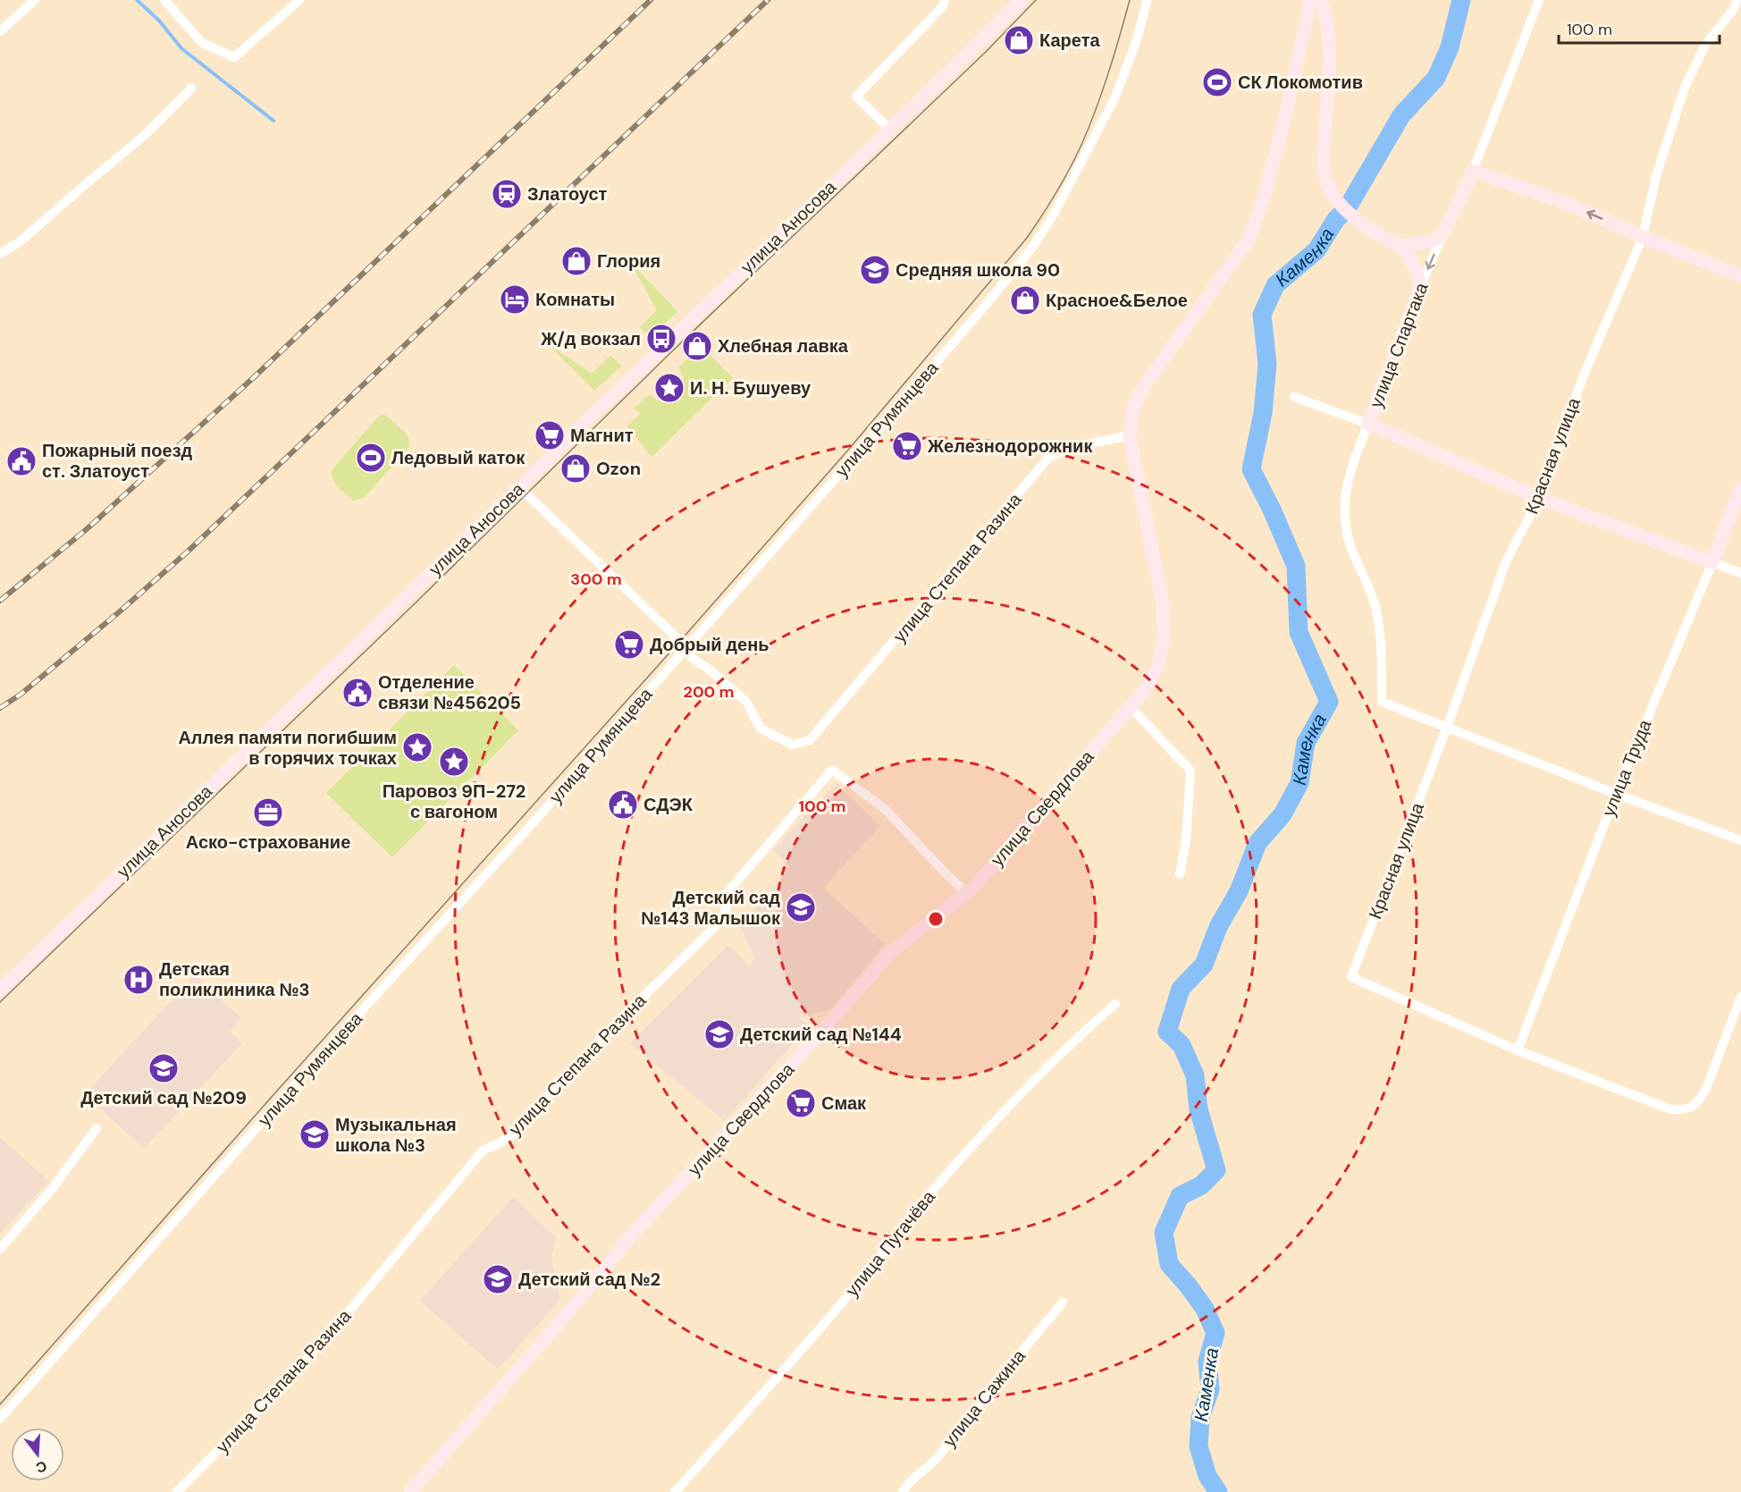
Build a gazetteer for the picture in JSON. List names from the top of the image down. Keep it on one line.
{"streets":{"street":["улица Аносова","улица Спартака","улица Румянцева","Красная улица","улица Степана Разина","улица Труда","улица Свердлова","улица Пугачёва","улица Сажина"]},"crossings":[["улица Спартака","Красная улица"],["улица Румянцева","улица Степана Разина"],["Красная улица","улица Труда"],["улица Степана Разина","улица Свердлова"]],"water":["Каменка"],"places":{"shop":["Карета","Глория","Красное&Белое","Хлебная лавка","Ozon"],"sports":["СК Локомотив","Ледовый каток"],"station":["Златоуст"],"school or university":["Средняя школа 90","Детский сад №143 Малышок","Детский сад №144","Детский сад №209","Музыкальная школа №3","Детский сад №2"],"hotel":["Комнаты"],"bus stop":["Ж/д вокзал"],"place":["И. Н. Бушуеву","Аллея памяти погибшим в горячих точках","Паровоз 9П-272 с вагоном"],"supermarket":["Магнит","Железнодорожник","Добрый день","Смак"],"public building":["Пожарный поезд ст. Златоуст","Отделение связи №456205","СДЭК"],"office":["Аско-страхование"],"hospital":["Детская поликлиника №3"]},"scale_bar":"100 m","north":"bottom","rings":["300 m","200 m","100 m"]}
